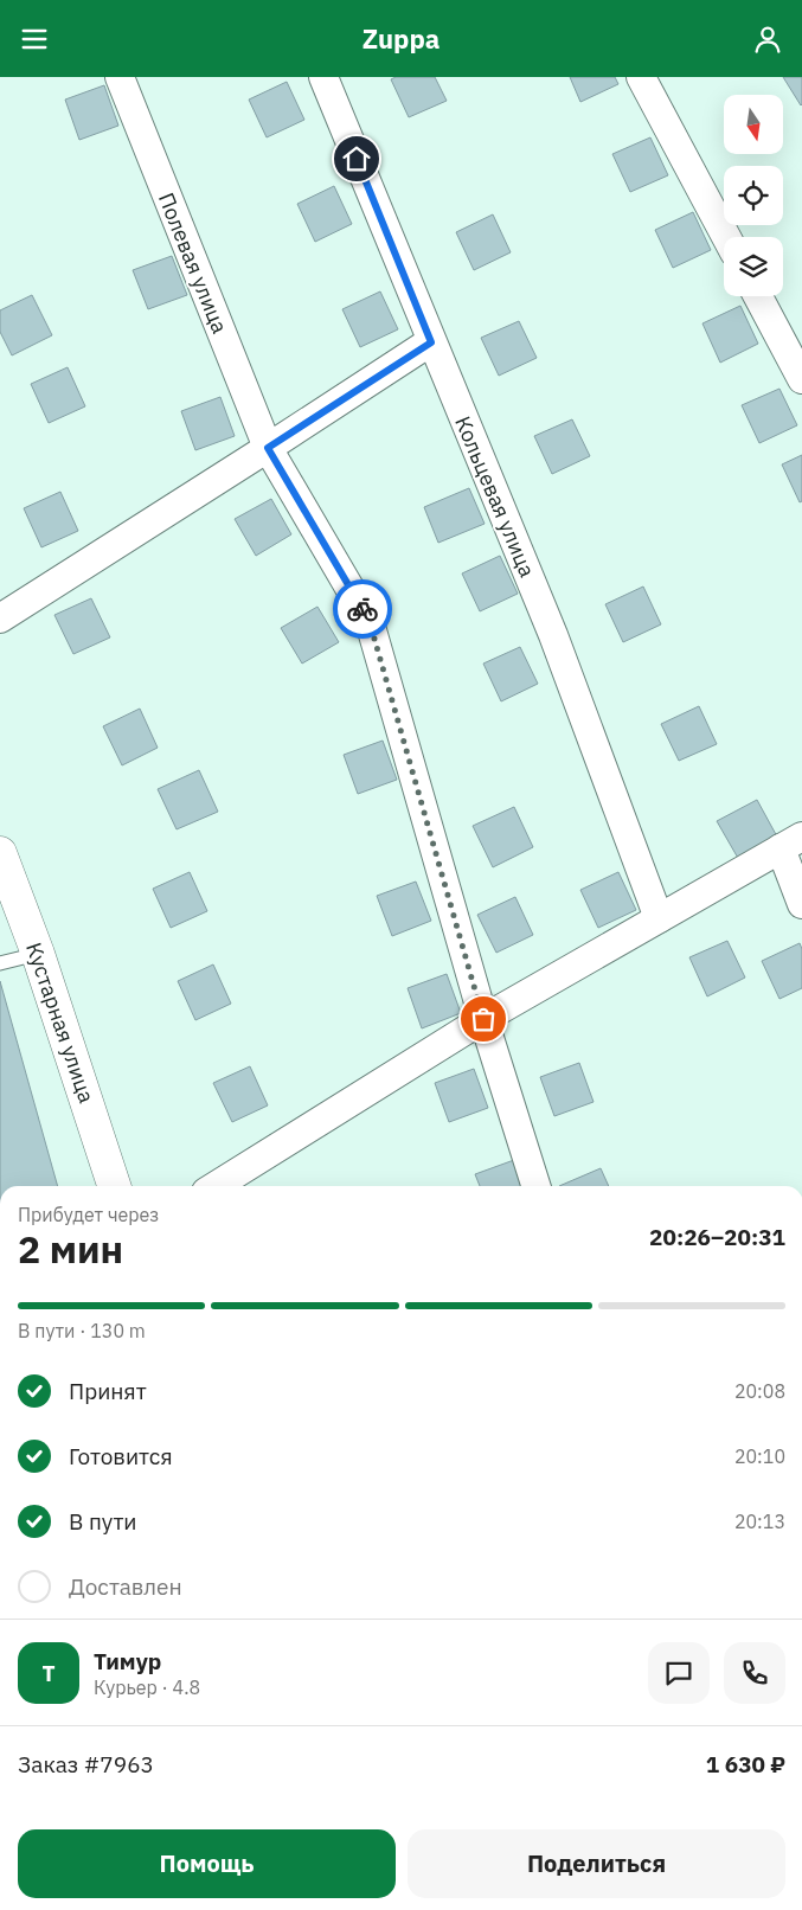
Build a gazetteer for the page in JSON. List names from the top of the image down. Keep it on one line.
{"streets":{"main road":["Кустарная улица"],"street":["Полевая улица","Кольцевая улица"]},"north":"bottom","page":{"header":"Zuppa","heading":["2 мин","Прибудет через","20:26–20:31"],"panel":["Тимур","Курьер · 4.8","Заказ #7963","1 630 ₽"],"bar":"В пути · 130 m","list":[["Принят","20:08"],["Готовится","20:10"],["В пути","20:13"],"Доставлен"],"round":"Т","buttons":["Помощь","Поделиться"]}}
